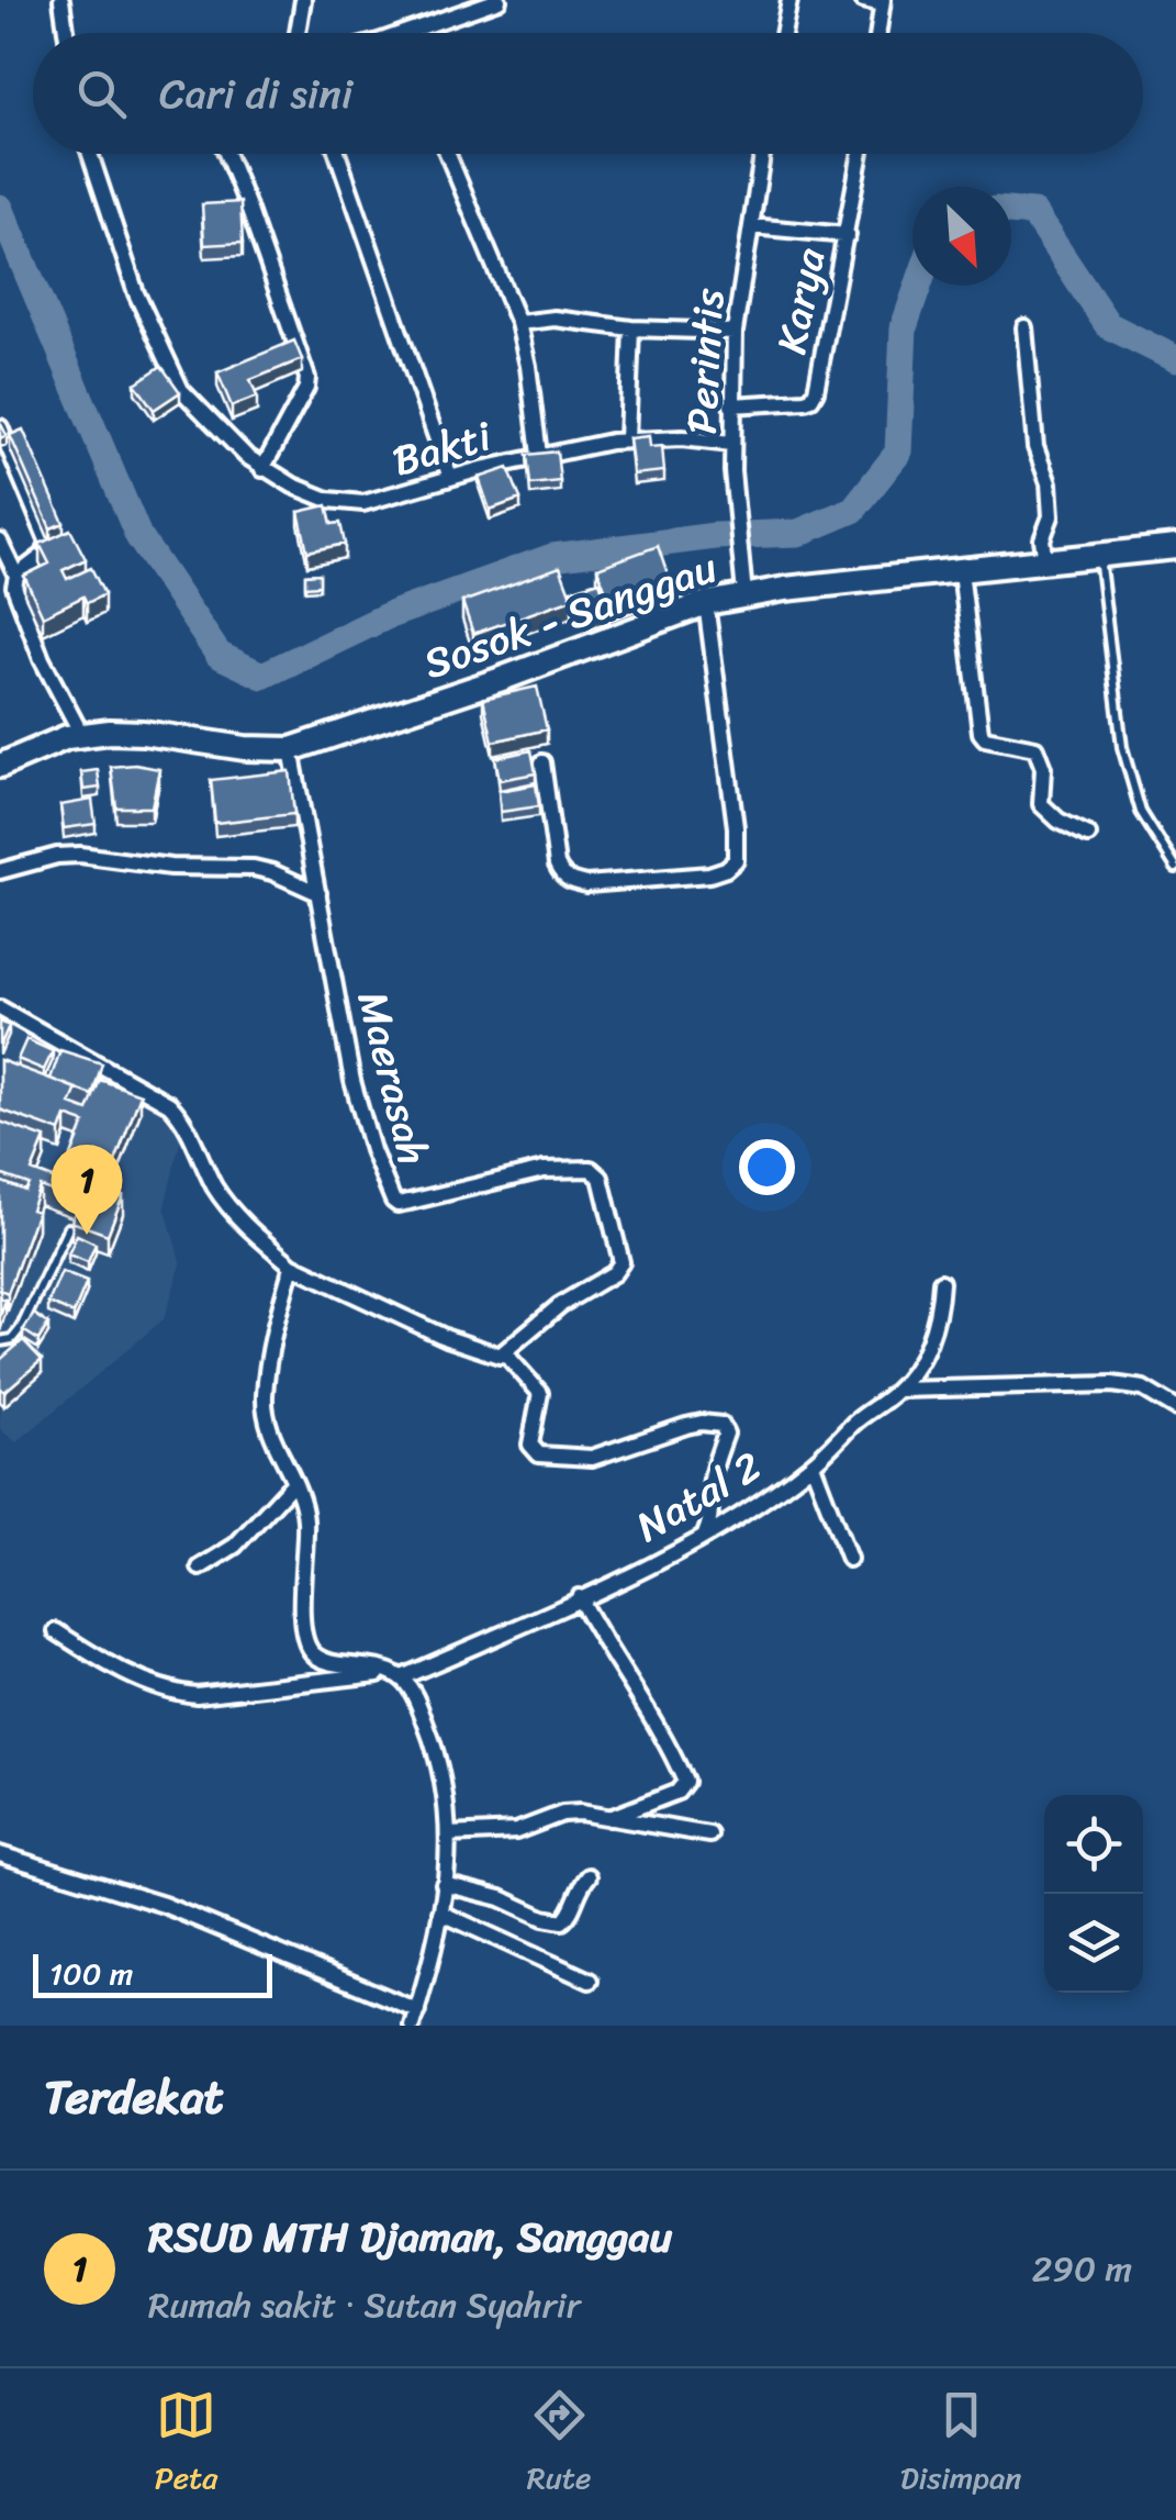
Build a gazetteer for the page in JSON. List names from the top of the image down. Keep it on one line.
{"streets":{"highway":["Sosok - Sanggau"],"street":["Karya","Perintis","Bakti","Maerasah","Natal 2"]},"crossings":[["Karya","Perintis"],["Perintis","Bakti"],["Perintis","Sosok - Sanggau"],["Sosok - Sanggau","Maerasah"]],"scale_bar":"100 m","north":"bottom right","page":{"search":"Cari di sini","pins":"1","scale":"100 m","heading":"Terdekat","list":[{"mark":"1","name":"RSUD MTH Djaman, Sanggau","note":"Rumah sakit · Sutan Syahrir","value":"290 m"}],"nav":["Peta","Rute","Disimpan"]}}
